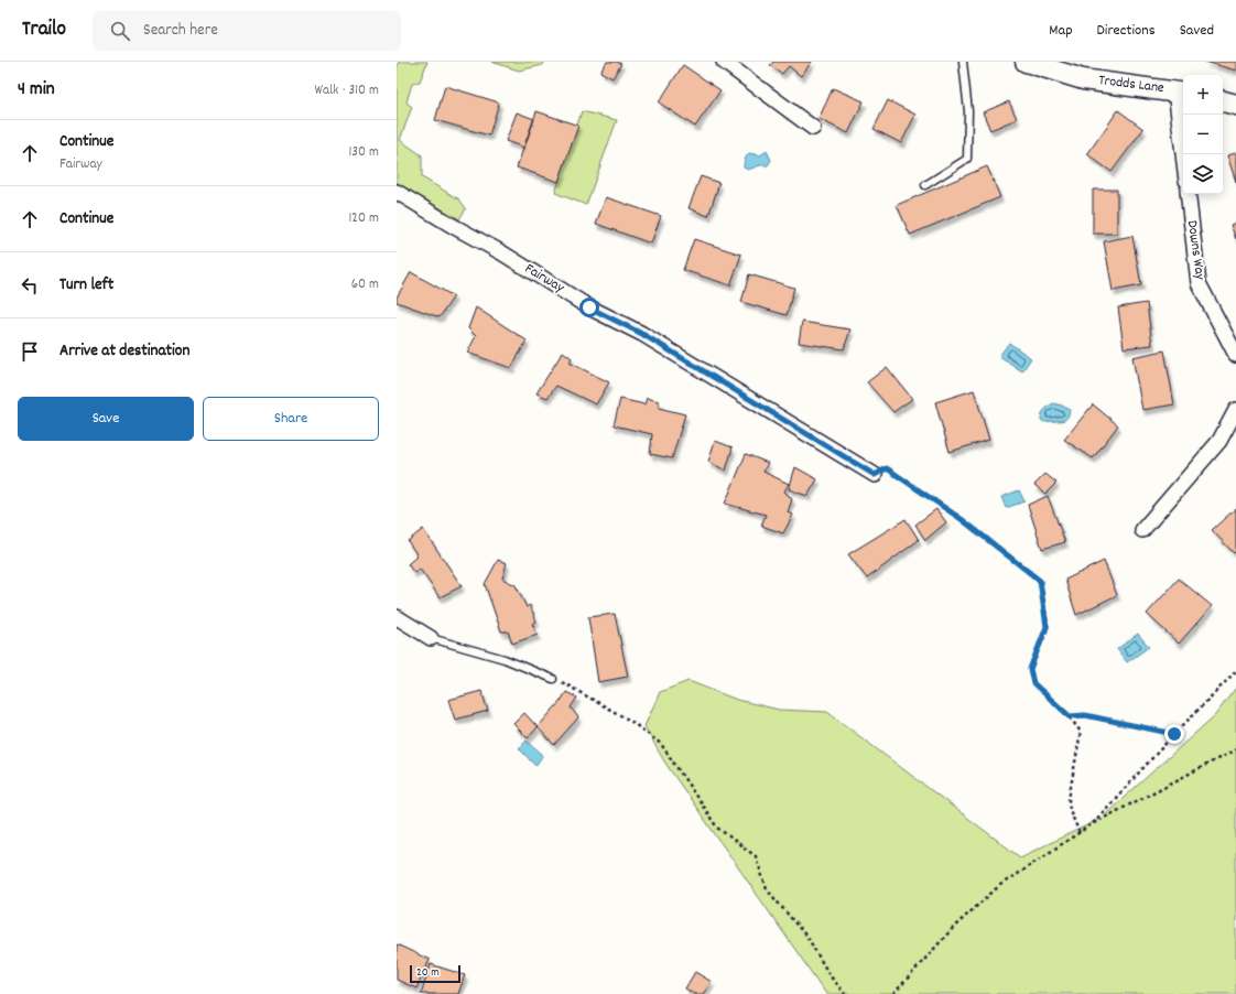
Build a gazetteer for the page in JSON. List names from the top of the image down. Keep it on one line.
{"streets":{"street":["Trodds Lane","Downs Way","Fairway"]},"scale_bar":"20 m","page":{"header":"Trailo","search":"Search here","nav":["Map","Directions","Saved"],"heading":["4 min","Walk · 310 m"],"map_buttons":["+","−"],"list":[["Continue","Fairway","130 m"],["Continue","120 m"],["Turn left","60 m"],"Arrive at destination"],"buttons":["Save","Share"],"scale":"20 m"}}
